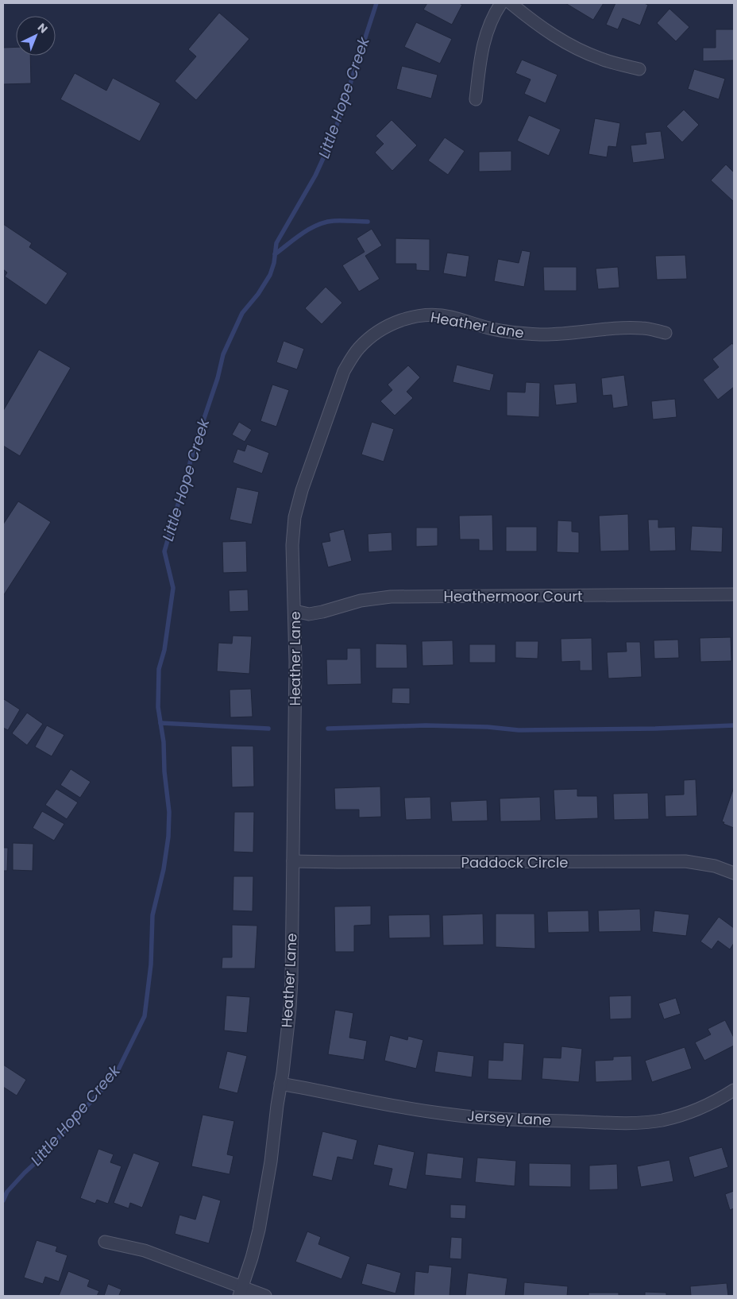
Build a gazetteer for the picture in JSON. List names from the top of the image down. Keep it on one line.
{"streets":{"street":["Heather Lane","Heathermoor Court","Paddock Circle","Jersey Lane"]},"crossings":[["Heather Lane","Heathermoor Court"],["Heather Lane","Paddock Circle"],["Heather Lane","Jersey Lane"]],"water":["Little Hope Creek"],"north":"top right"}
